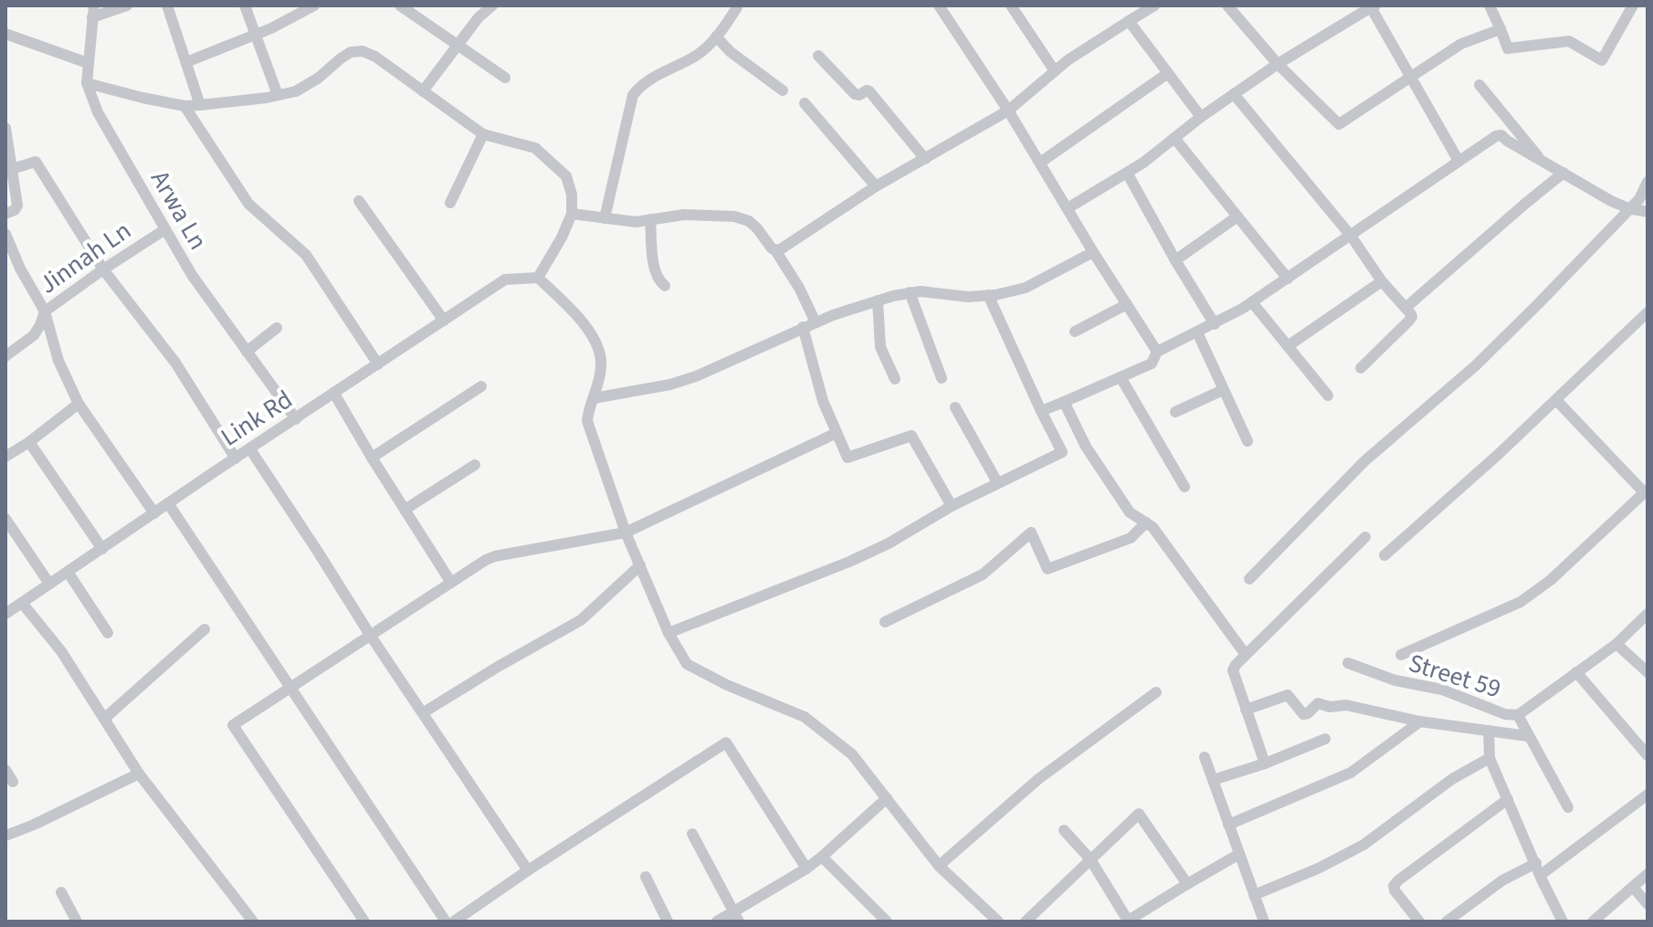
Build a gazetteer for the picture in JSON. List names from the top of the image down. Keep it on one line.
{"streets":{"street":["Arwa Ln","Jinnah Ln","Link Rd","Street 59"]},"crossings":[["Arwa Ln","Jinnah Ln"],["Arwa Ln","Link Rd"]]}
